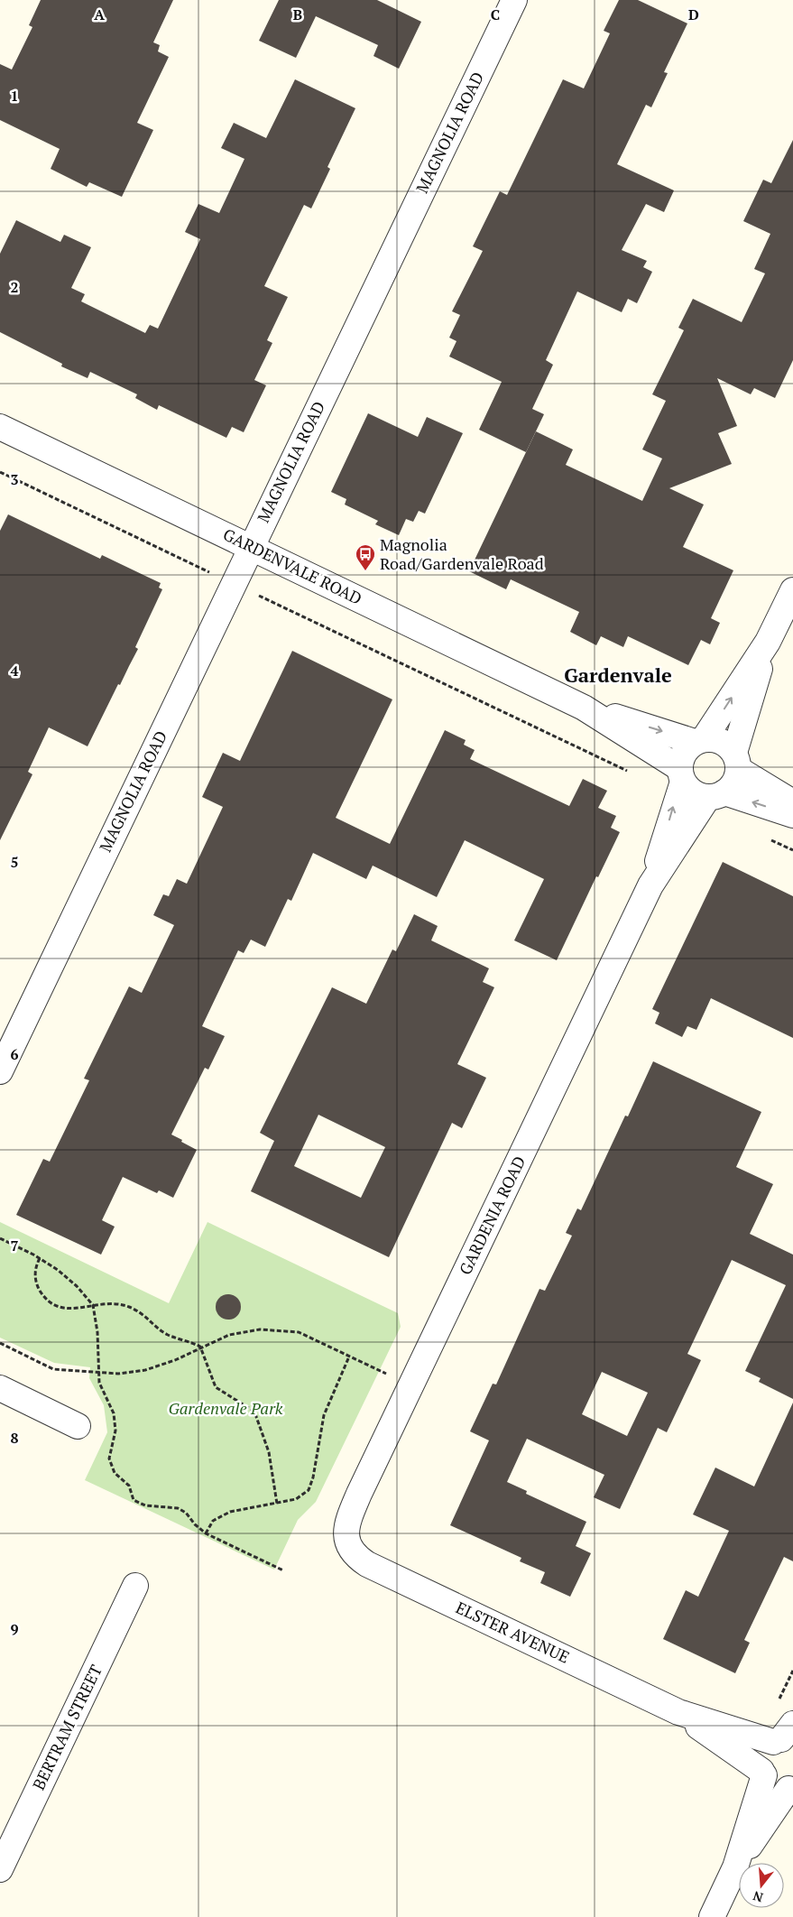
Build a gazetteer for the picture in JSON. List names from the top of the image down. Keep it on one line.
{"streets":{"street":["MAGNOLIA ROAD","GARDENVALE ROAD","GARDENIA ROAD","ELSTER AVENUE","BERTRAM STREET"]},"crossings":[["MAGNOLIA ROAD","GARDENVALE ROAD"],["GARDENVALE ROAD","GARDENIA ROAD"],["GARDENIA ROAD","ELSTER AVENUE"]],"districts":["Gardenvale"],"parks":["Gardenvale Park"],"places":{"bus stop":["Magnolia Road/Gardenvale Road"]},"north":"bottom","grid":{"columns":["A","B","C","D"],"rows":["1","2","3","4","5","6","7","8","9"]}}
